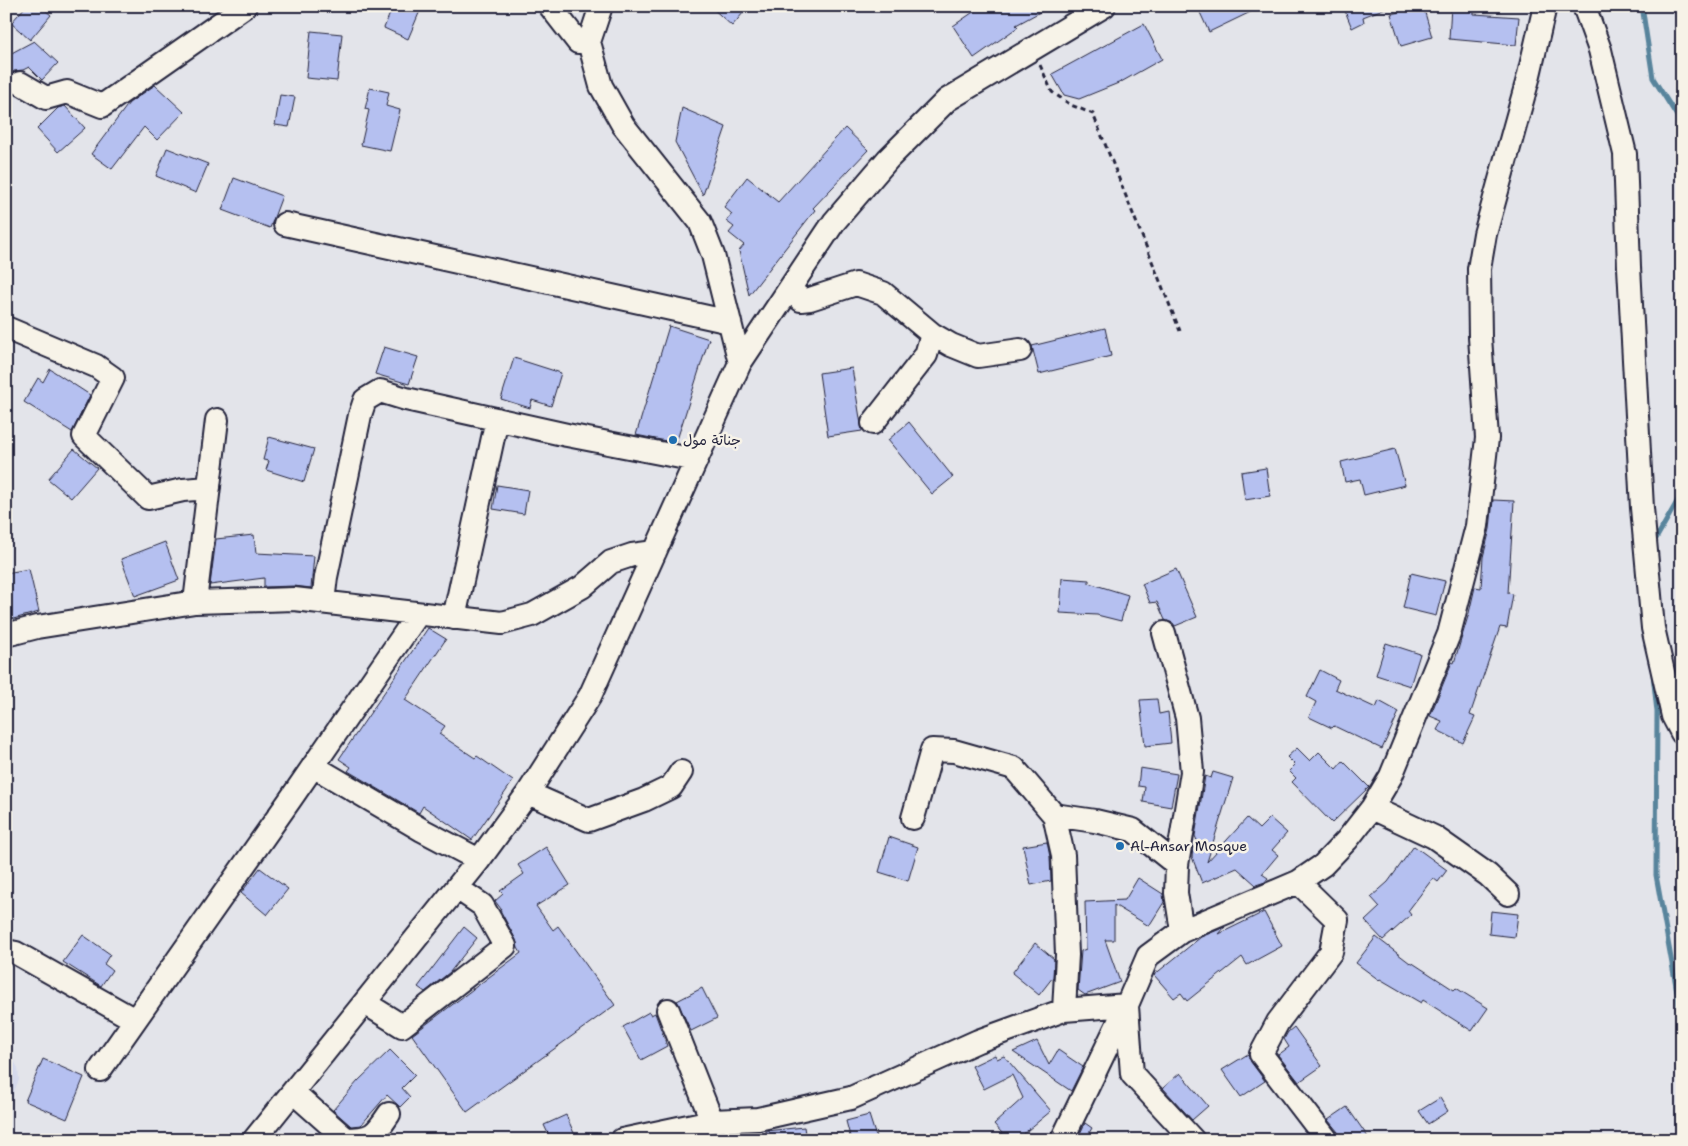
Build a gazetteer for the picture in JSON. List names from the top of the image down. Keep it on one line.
{"places":["جناتة مول","Al-Ansar Mosque"]}
